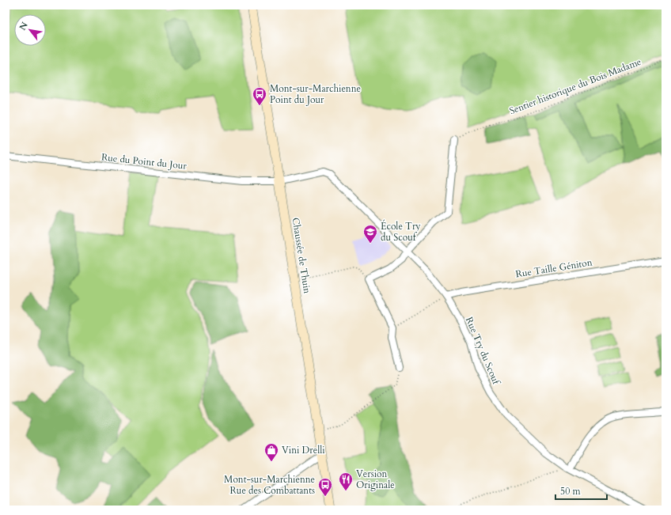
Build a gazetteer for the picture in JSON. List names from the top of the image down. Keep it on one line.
{"streets":{"main road":["Chaussée de Thuin"],"street":["Rue du Point du Jour","Rue Taille Géniton","Rue Try du Scouf"],"path":["Sentier historique du Bois Madame"]},"crossings":[["Rue du Point du Jour","Chaussée de Thuin"],["Rue du Point du Jour","Rue Try du Scouf"],["Chaussée de Thuin","Rue Try du Scouf"],["Rue Taille Géniton","Rue Try du Scouf"]],"places":{"bus stop":["Mont-sur-Marchienne Point du Jour","Mont-sur-Marchienne Rue des Combattants"],"school or university":["École Try du Scouf"],"shop":["Vini Drelli"],"restaurant":["Version Originale"]},"scale_bar":"50 m","north":"top left"}
